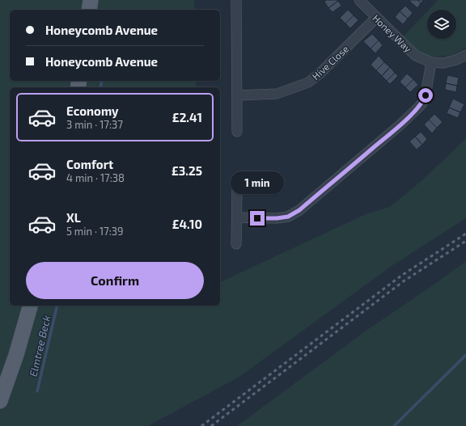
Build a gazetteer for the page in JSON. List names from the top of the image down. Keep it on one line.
{"streets":{"street":["Honey Way","Hive Close"]},"crossings":[["Honey Way","Hive Close"]],"water":["Elmtree Beck"],"page":{"banner":["Honeycomb Avenue","Honeycomb Avenue"],"list":[{"name":"Economy","note":"3 min · 17:37","value":"£2.41"},{"name":"Comfort","note":"4 min · 17:38","value":"£3.25"},{"name":"XL","note":"5 min · 17:39","value":"£4.10"}],"bubble":"1 min","buttons":"Confirm"}}
